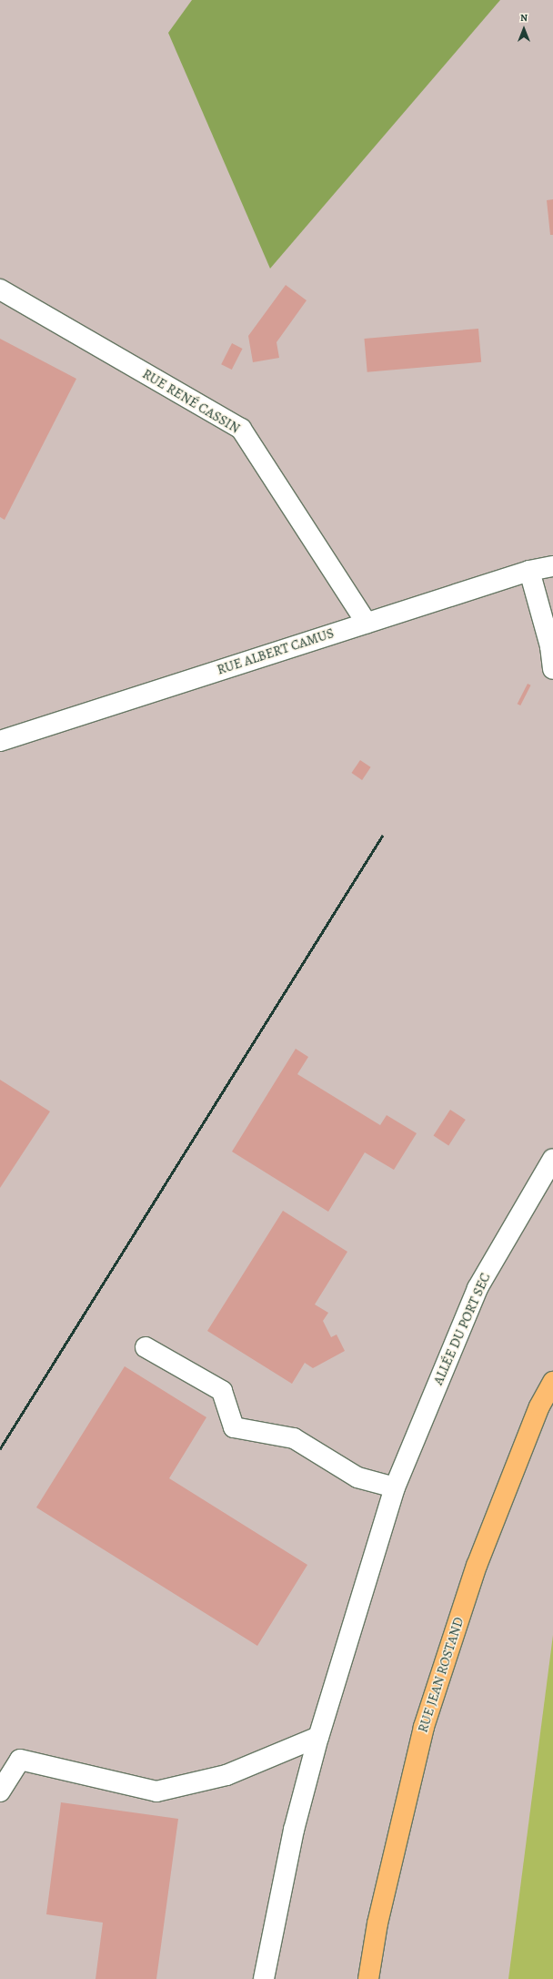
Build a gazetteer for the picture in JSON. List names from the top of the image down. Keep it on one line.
{"streets":{"main road":["RUE JEAN ROSTAND"],"street":["RUE RENÉ CASSIN","RUE ALBERT CAMUS","ALLÉE DU PORT SEC"]},"crossings":[["RUE RENÉ CASSIN","RUE ALBERT CAMUS"]],"north":"top"}
